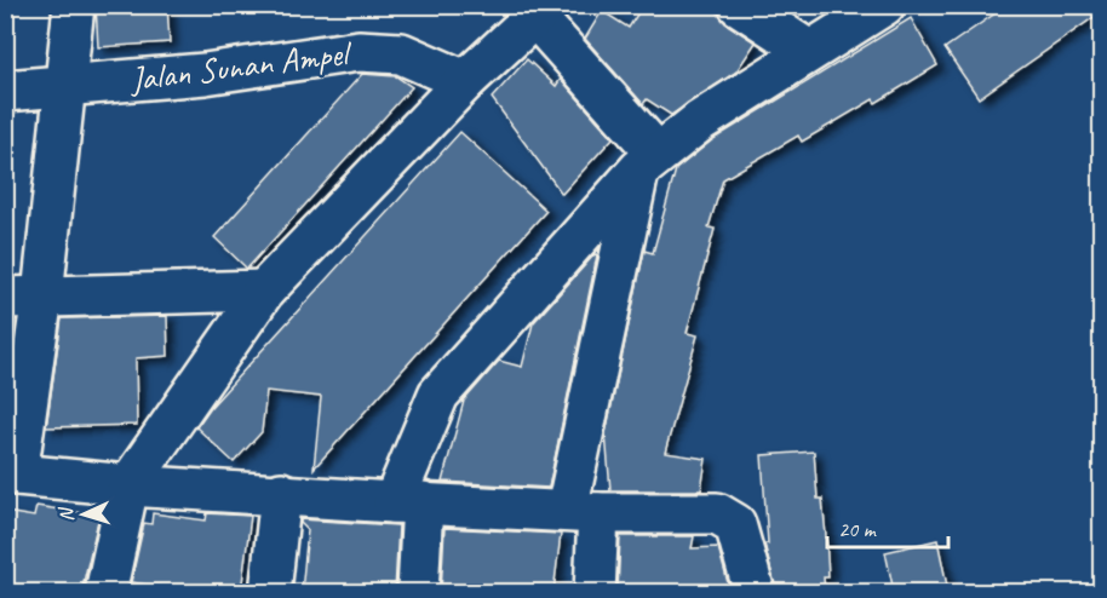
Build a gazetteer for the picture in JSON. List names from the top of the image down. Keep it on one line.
{"streets":{"street":["Jalan Sunan Ampel"]},"scale_bar":"20 m","north":"left"}
